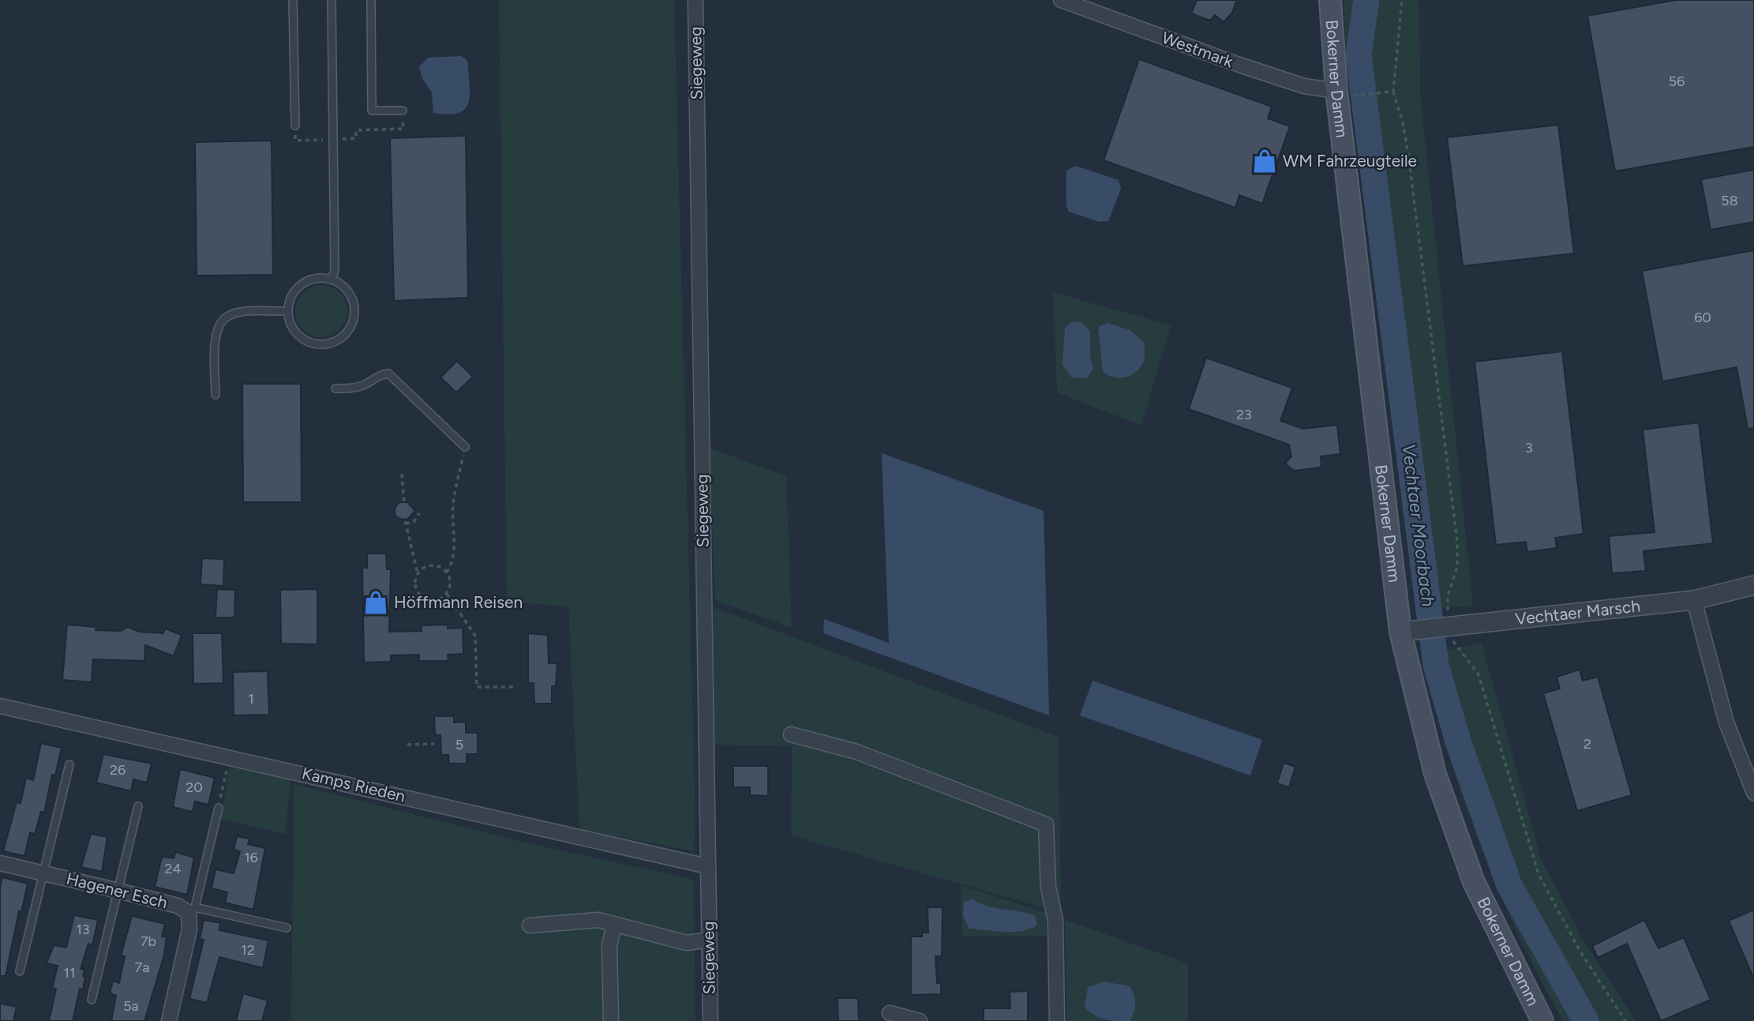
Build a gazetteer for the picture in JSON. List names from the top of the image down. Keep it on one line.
{"streets":{"main road":["Bokerner Damm"],"street":["Westmark","Siegeweg","Vechtaer Marsch","Kamps Rieden","Hagener Esch"]},"crossings":[["Westmark","Bokerner Damm"],["Siegeweg","Kamps Rieden"],["Bokerner Damm","Vechtaer Marsch"]],"water":["Vechtaer Moorbach"],"places":{"shop":["WM Fahrzeugteile","Höffmann Reisen"]},"house_numbers":["56","58","60","23","3","1","2","5","26","20","16","24","13","7b","12","7a","11","5a"]}
